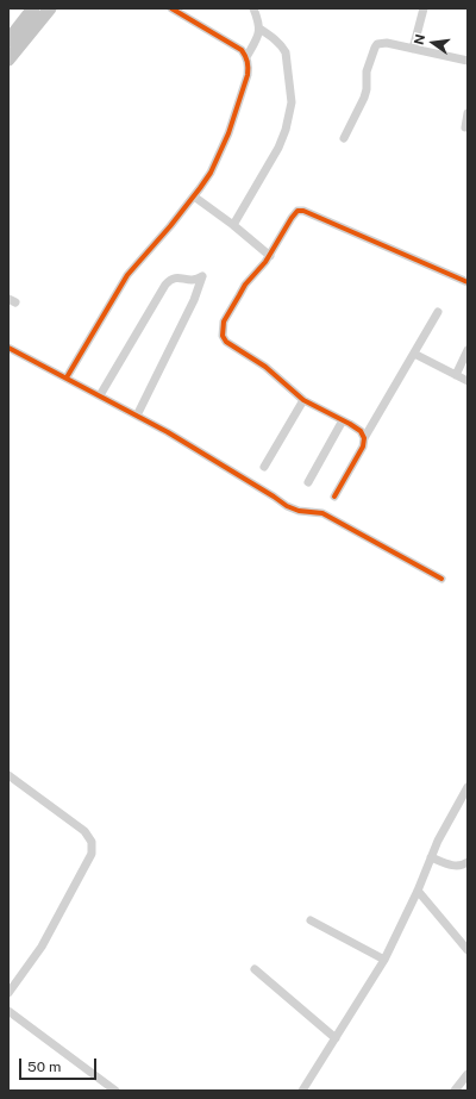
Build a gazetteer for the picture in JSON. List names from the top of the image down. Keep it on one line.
{"scale_bar":"50 m","north":"left"}
